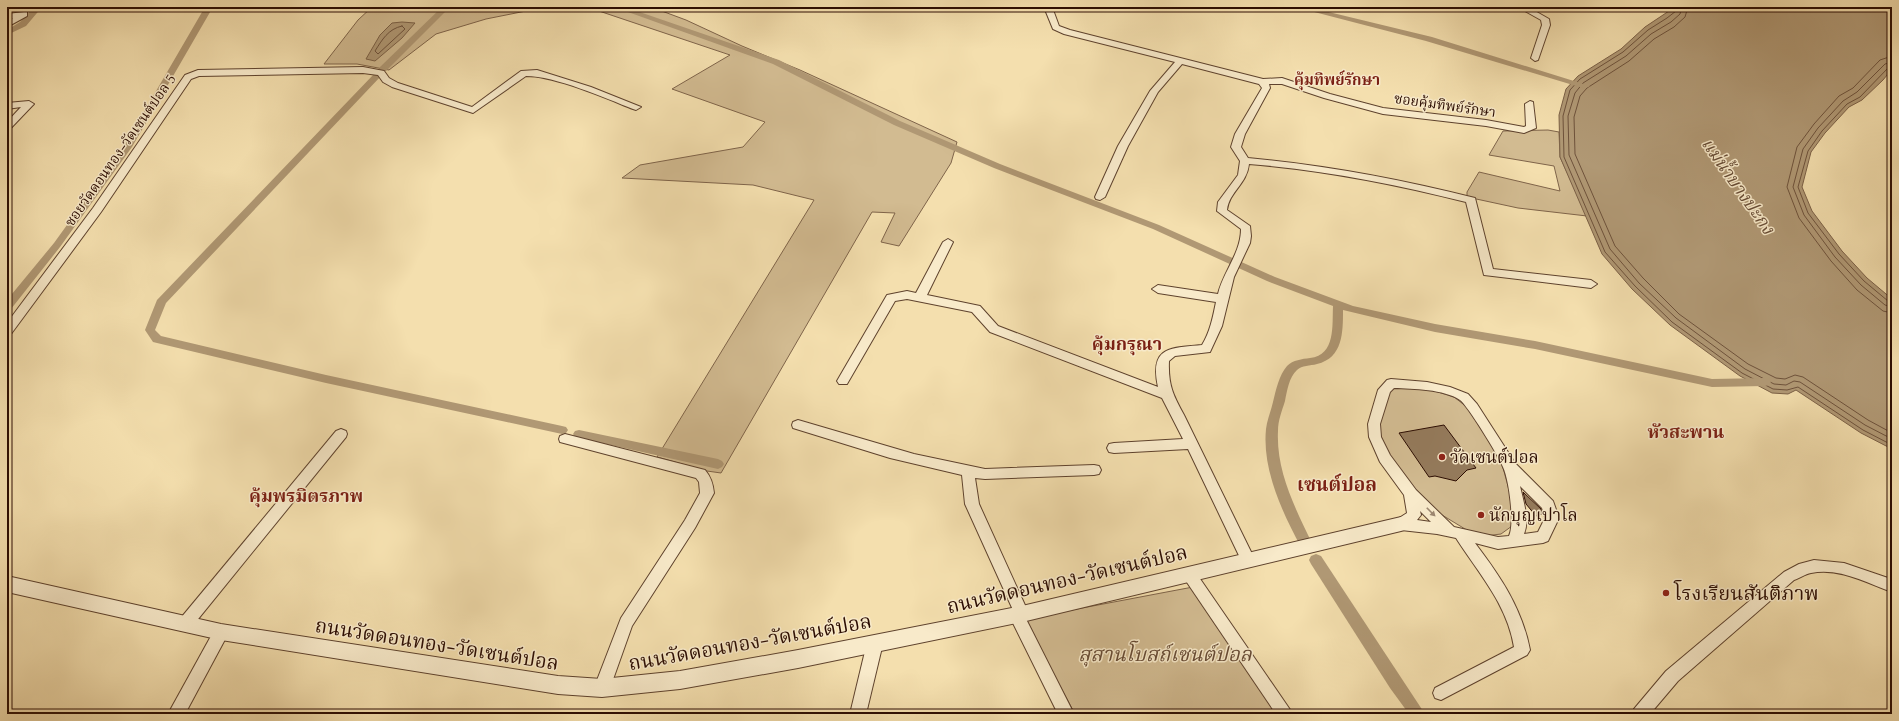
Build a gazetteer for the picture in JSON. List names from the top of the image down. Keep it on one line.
{"streets":{"street":["ซอยคุ้มทิพย์รักษา","ซอยวัดดอนทอง-วัดเซนต์ปอล 5","ถนนวัดดอนทอง-วัดเซนต์ปอล"]},"districts":["คุ้มทิพย์รักษา","คุ้มกรุณา","หัวสะพาน","เซนต์ปอล","คุ้มพรมิตรภาพ"],"water":["แม่น้ำบางปะกง"],"parks":["สุสานโบสถ์เซนต์ปอล"],"places":["วัดเซนต์ปอล","นักบุญเปาโล","โรงเรียนสันติภาพ"]}
